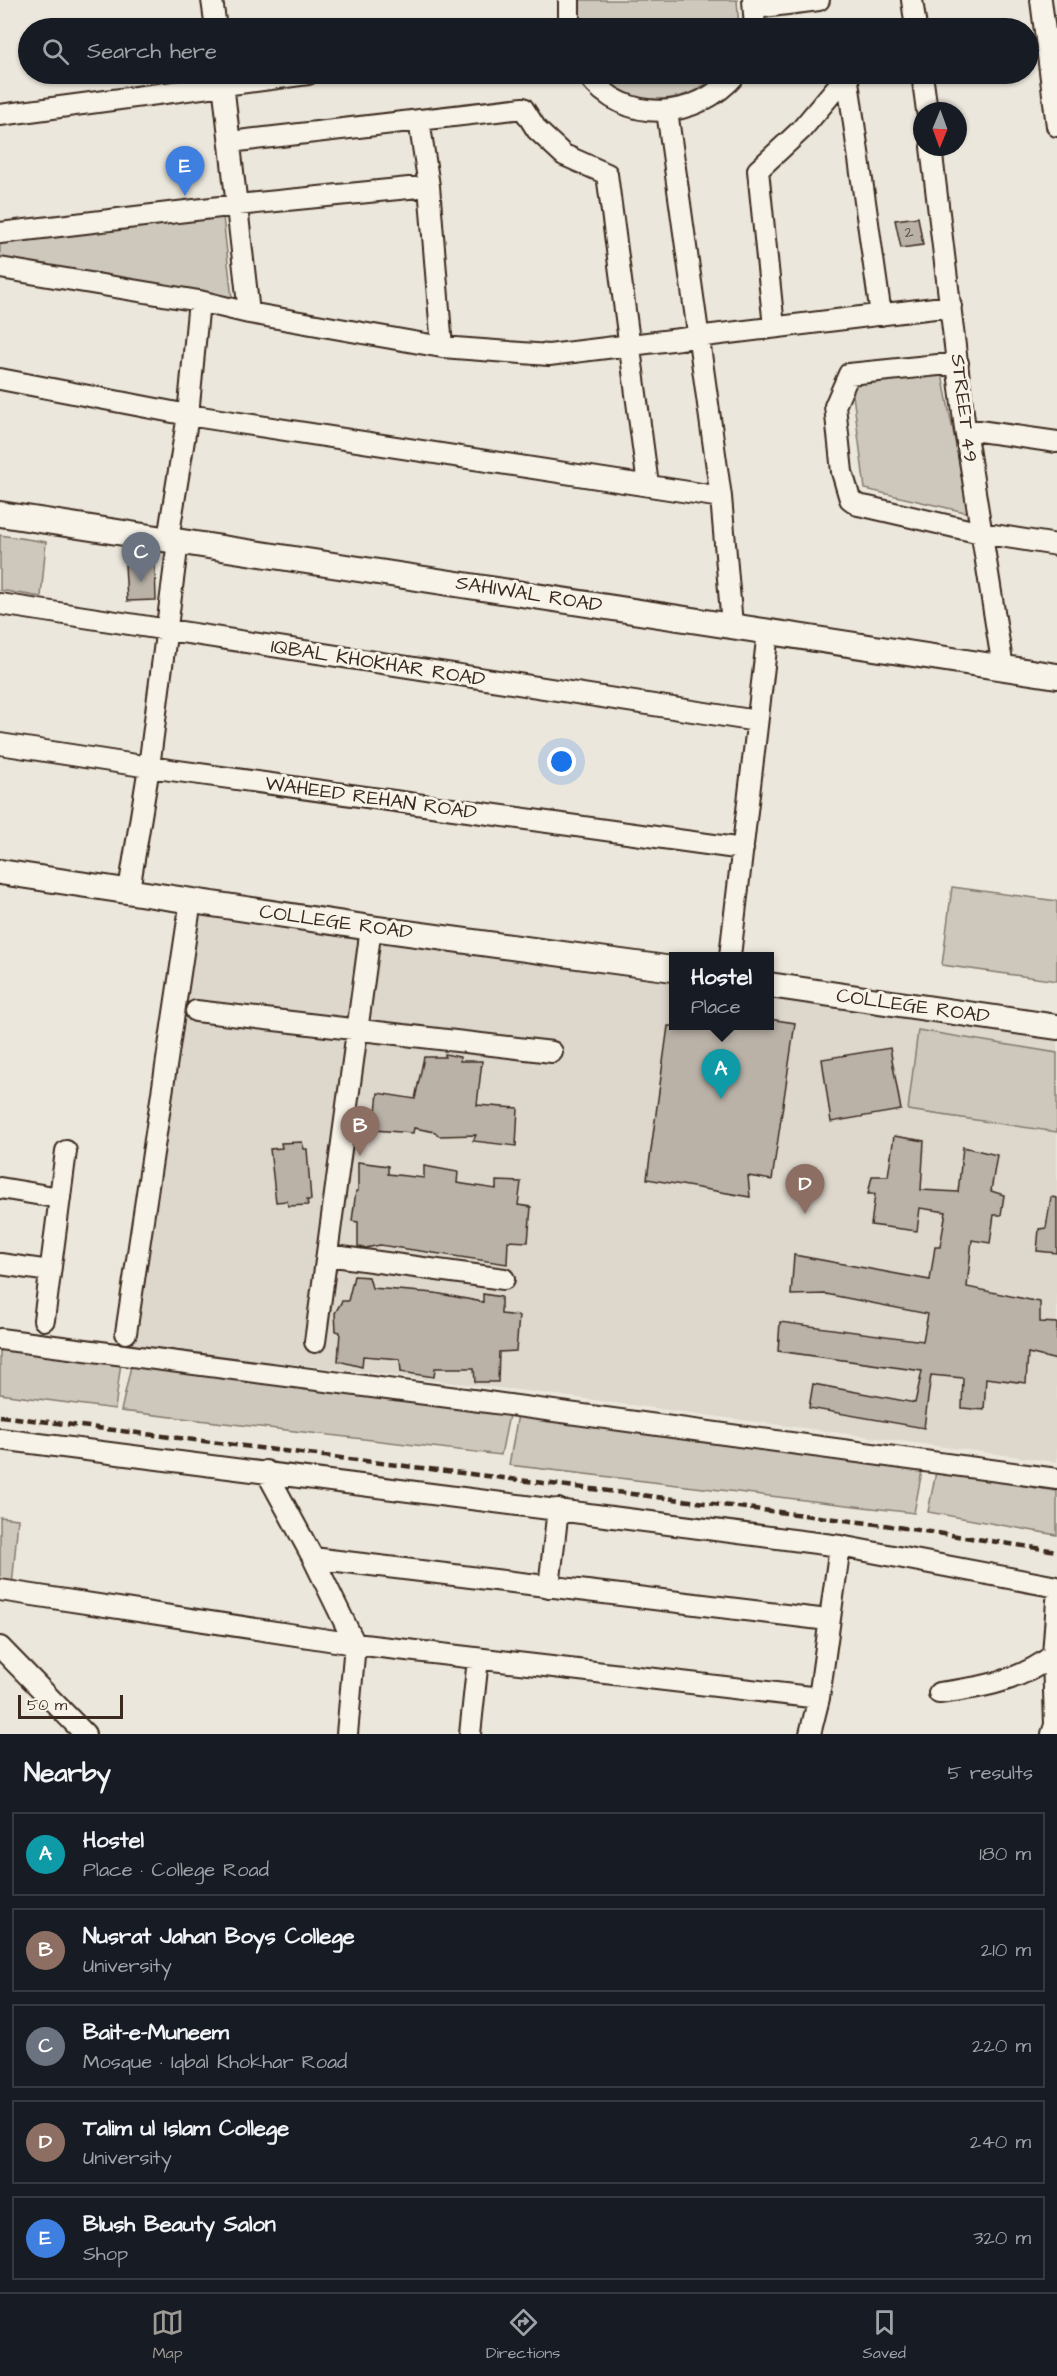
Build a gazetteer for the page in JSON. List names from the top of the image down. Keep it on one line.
{"streets":{"main road":["SAHIWAL ROAD","COLLEGE ROAD"],"street":["STREET 49","IQBAL KHOKHAR ROAD","WAHEED REHAN ROAD"]},"crossings":[["STREET 49","SAHIWAL ROAD"]],"house_numbers":["2"],"scale_bar":"50 m","north":"bottom","page":{"search":"Search here","pins":["E","C","A","B","D"],"popup":["Hostel","Place"],"scale":"50 m","heading":["Nearby","5 results"],"list":[{"mark":"A","name":"Hostel","note":"Place · College Road","value":"180 m"},{"mark":"B","name":"Nusrat Jahan Boys College","note":"University","value":"210 m"},{"mark":"C","name":"Bait-e-Muneem","note":"Mosque · Iqbal Khokhar Road","value":"220 m"},{"mark":"D","name":"Talim ul Islam College","note":"University","value":"240 m"},{"mark":"E","name":"Blush Beauty Salon","note":"Shop","value":"320 m"}],"nav":["Map","Directions","Saved"]}}
